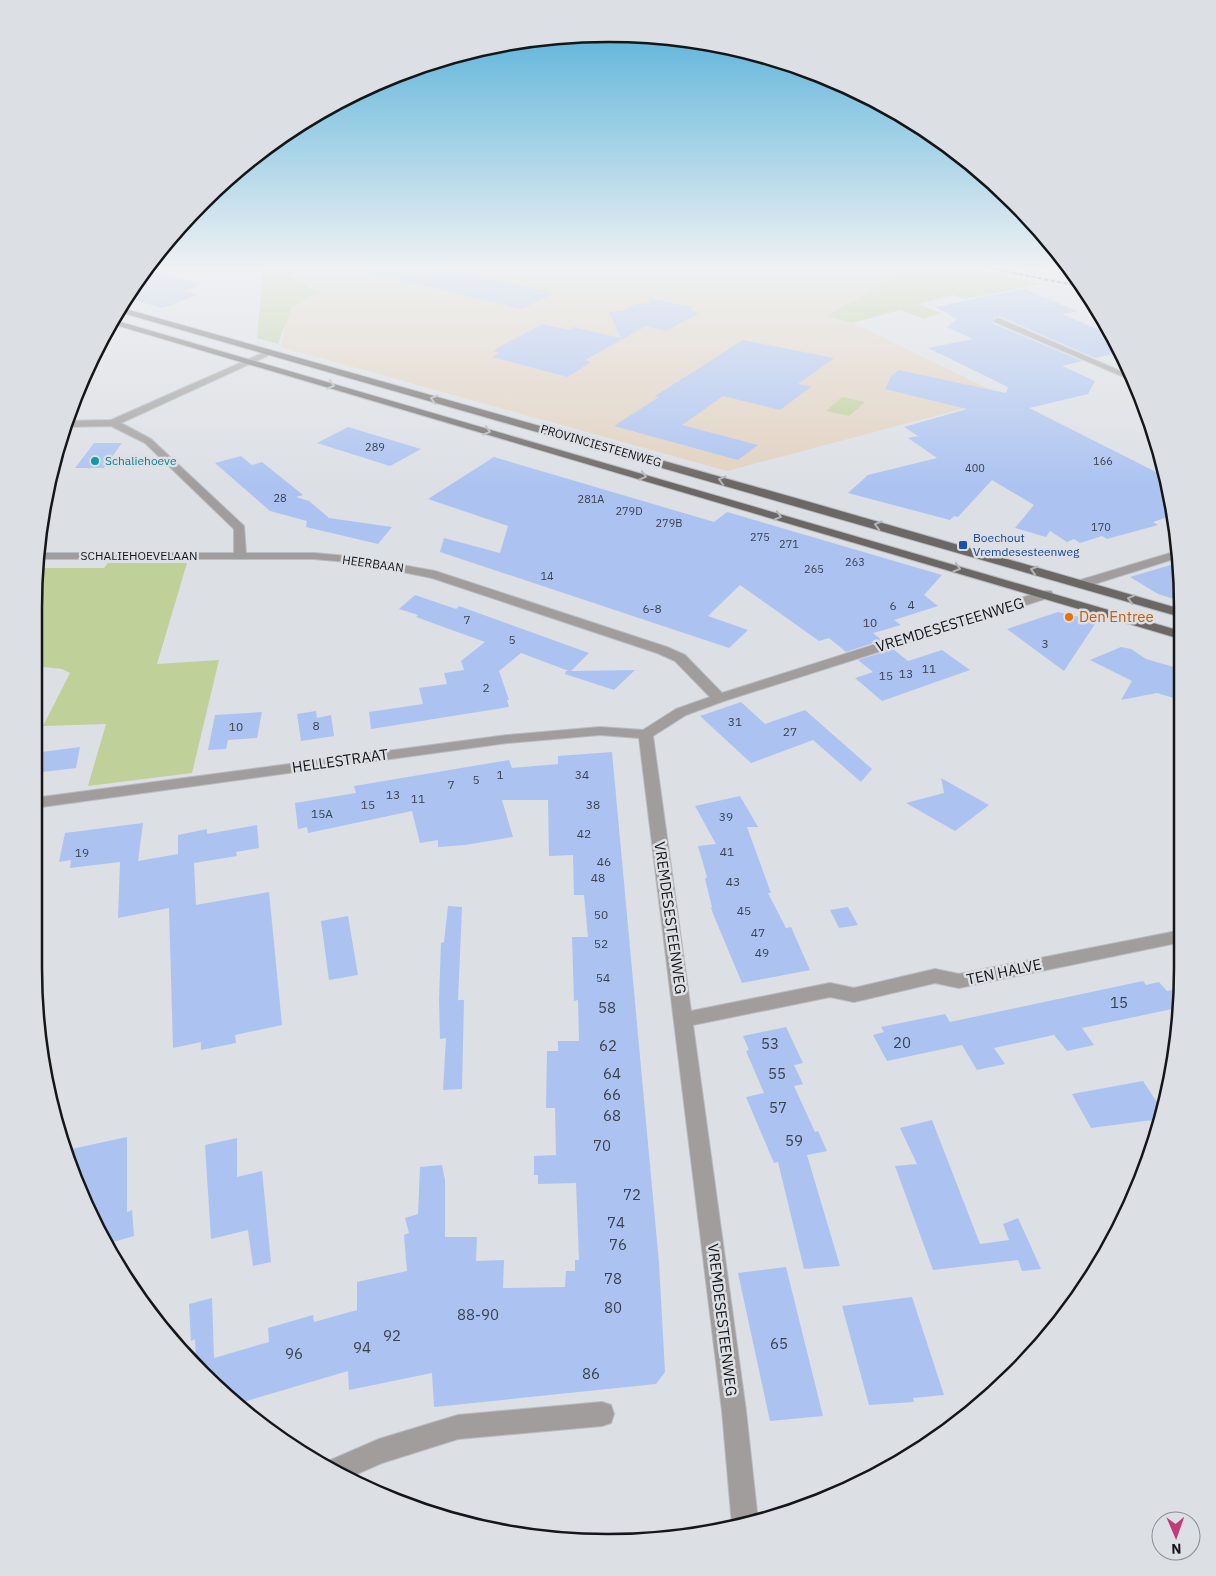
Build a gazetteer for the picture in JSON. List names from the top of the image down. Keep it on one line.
{"streets":{"main road":["PROVINCIESTEENWEG"],"street":["SCHALIEHOEVELAAN","HEERBAAN","VREMDESESTEENWEG","HELLESTRAAT","TEN HALVE"]},"crossings":[["PROVINCIESTEENWEG","VREMDESESTEENWEG"],["SCHALIEHOEVELAAN","HEERBAAN"],["HEERBAAN","VREMDESESTEENWEG"],["VREMDESESTEENWEG","HELLESTRAAT"],["VREMDESESTEENWEG","TEN HALVE"]],"places":{"other":["Schaliehoeve","Den Entree"],"transit":["Boechout Vremdesesteenweg"]},"house_numbers":["289","166","400","28","281A","279D","279B","170","275","271","263","265","14","4","6","6-8","7","10","5","3","11","13","15","2","31","8","10","27","1","34","5","7","13","11","15","38","15A","39","42","41","19","46","48","43","45","50","47","52","49","54","15","58","20","53","62","64","55","66","57","68","59","70","72","74","76","78","80","88-90","92","65","94","96","86"],"north":"bottom"}
